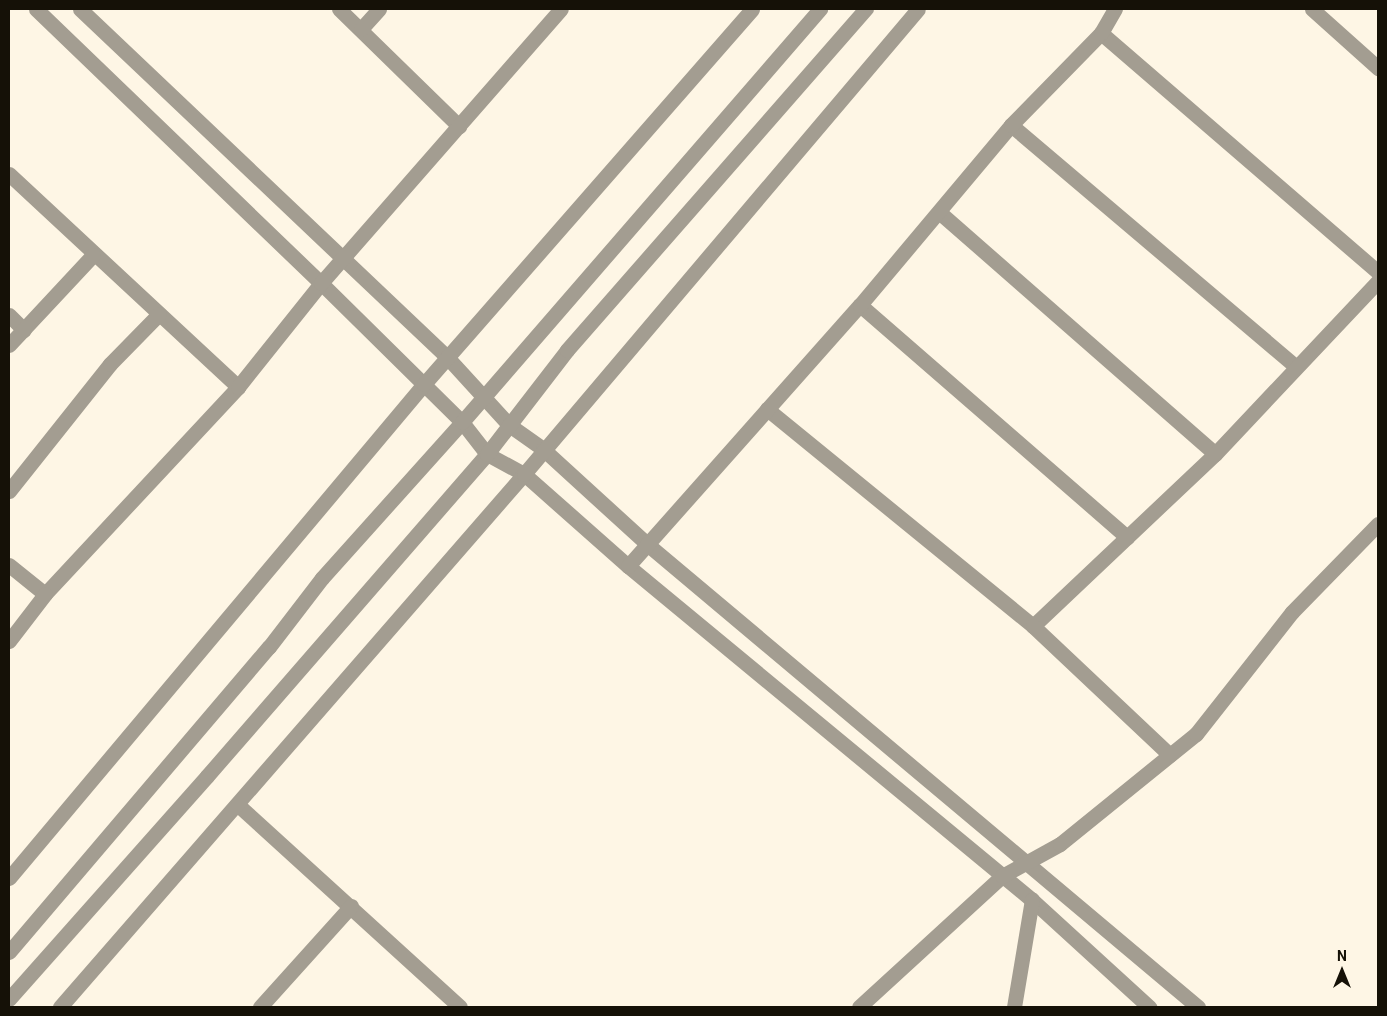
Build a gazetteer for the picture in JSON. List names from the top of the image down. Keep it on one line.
{"north":"top"}
